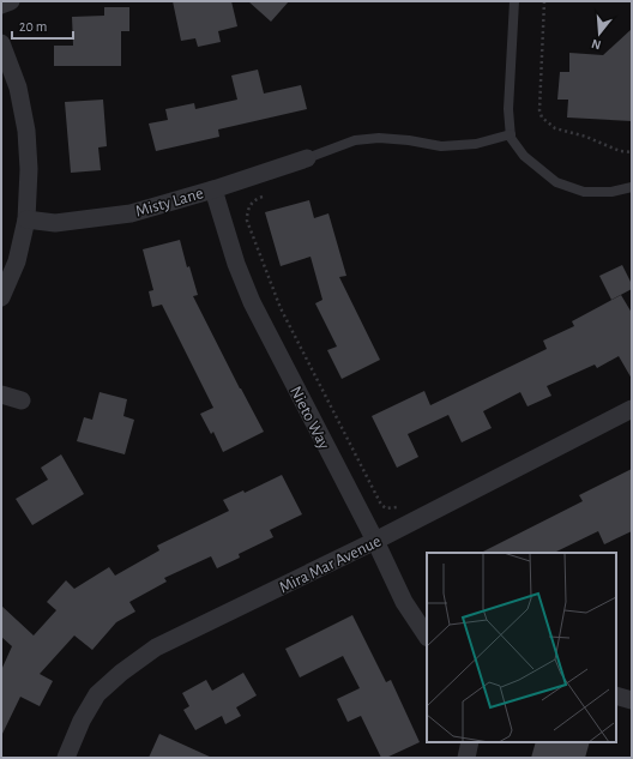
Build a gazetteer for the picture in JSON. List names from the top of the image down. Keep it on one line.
{"streets":{"street":["Misty Lane","Nieto Way","Mira Mar Avenue"]},"crossings":[["Misty Lane","Nieto Way"],["Nieto Way","Mira Mar Avenue"]],"scale_bar":"20 m","north":"bottom"}
